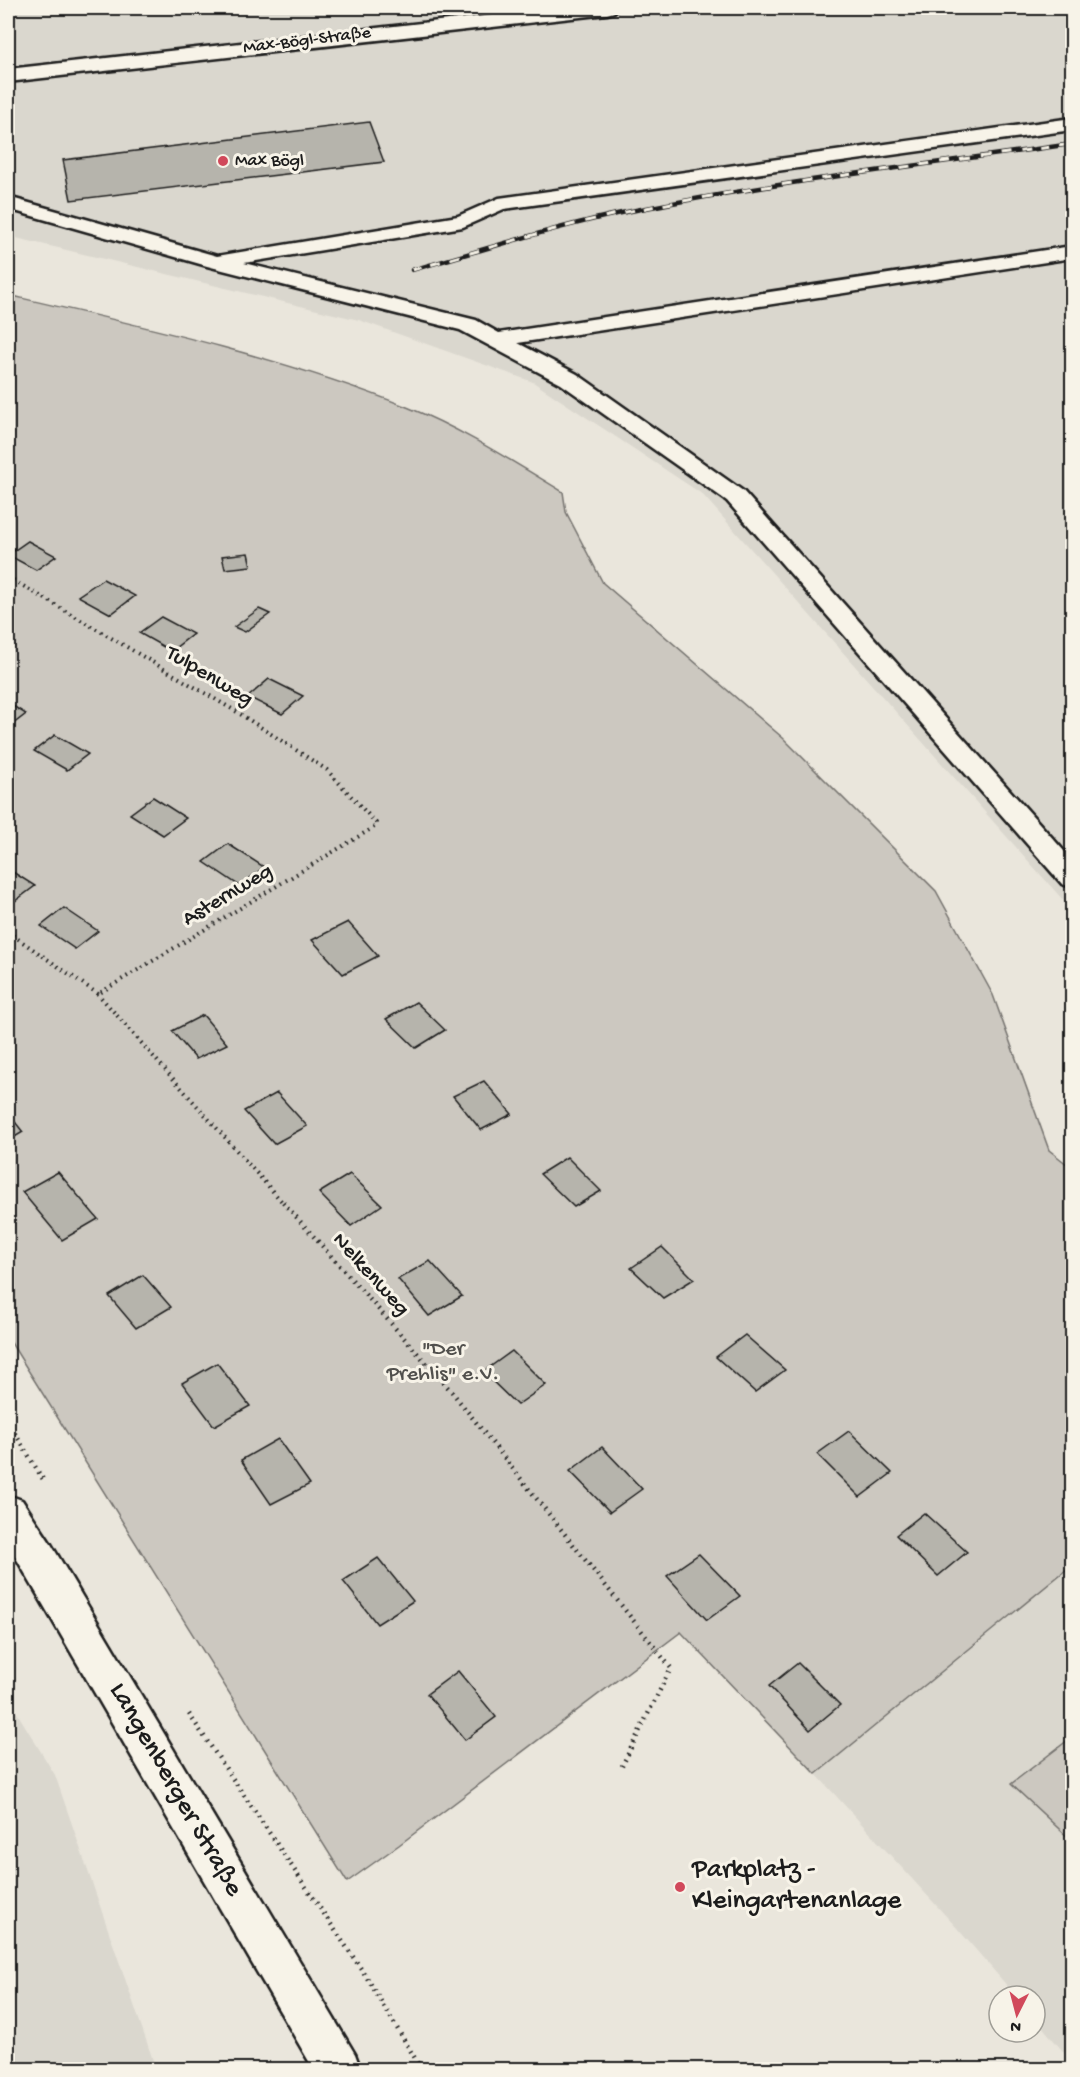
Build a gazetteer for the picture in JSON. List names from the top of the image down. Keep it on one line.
{"streets":{"street":["Max-Bögl-Straße","Langenberger Straße"],"path":["Tulpenweg","Asternweg","Nelkenweg"]},"crossings":[["Tulpenweg","Asternweg"],["Asternweg","Nelkenweg"]],"parks":["\"Der Prehlis\" e.V."],"places":["Max Bögl","Parkplatz - Kleingartenanlage"],"north":"bottom"}
